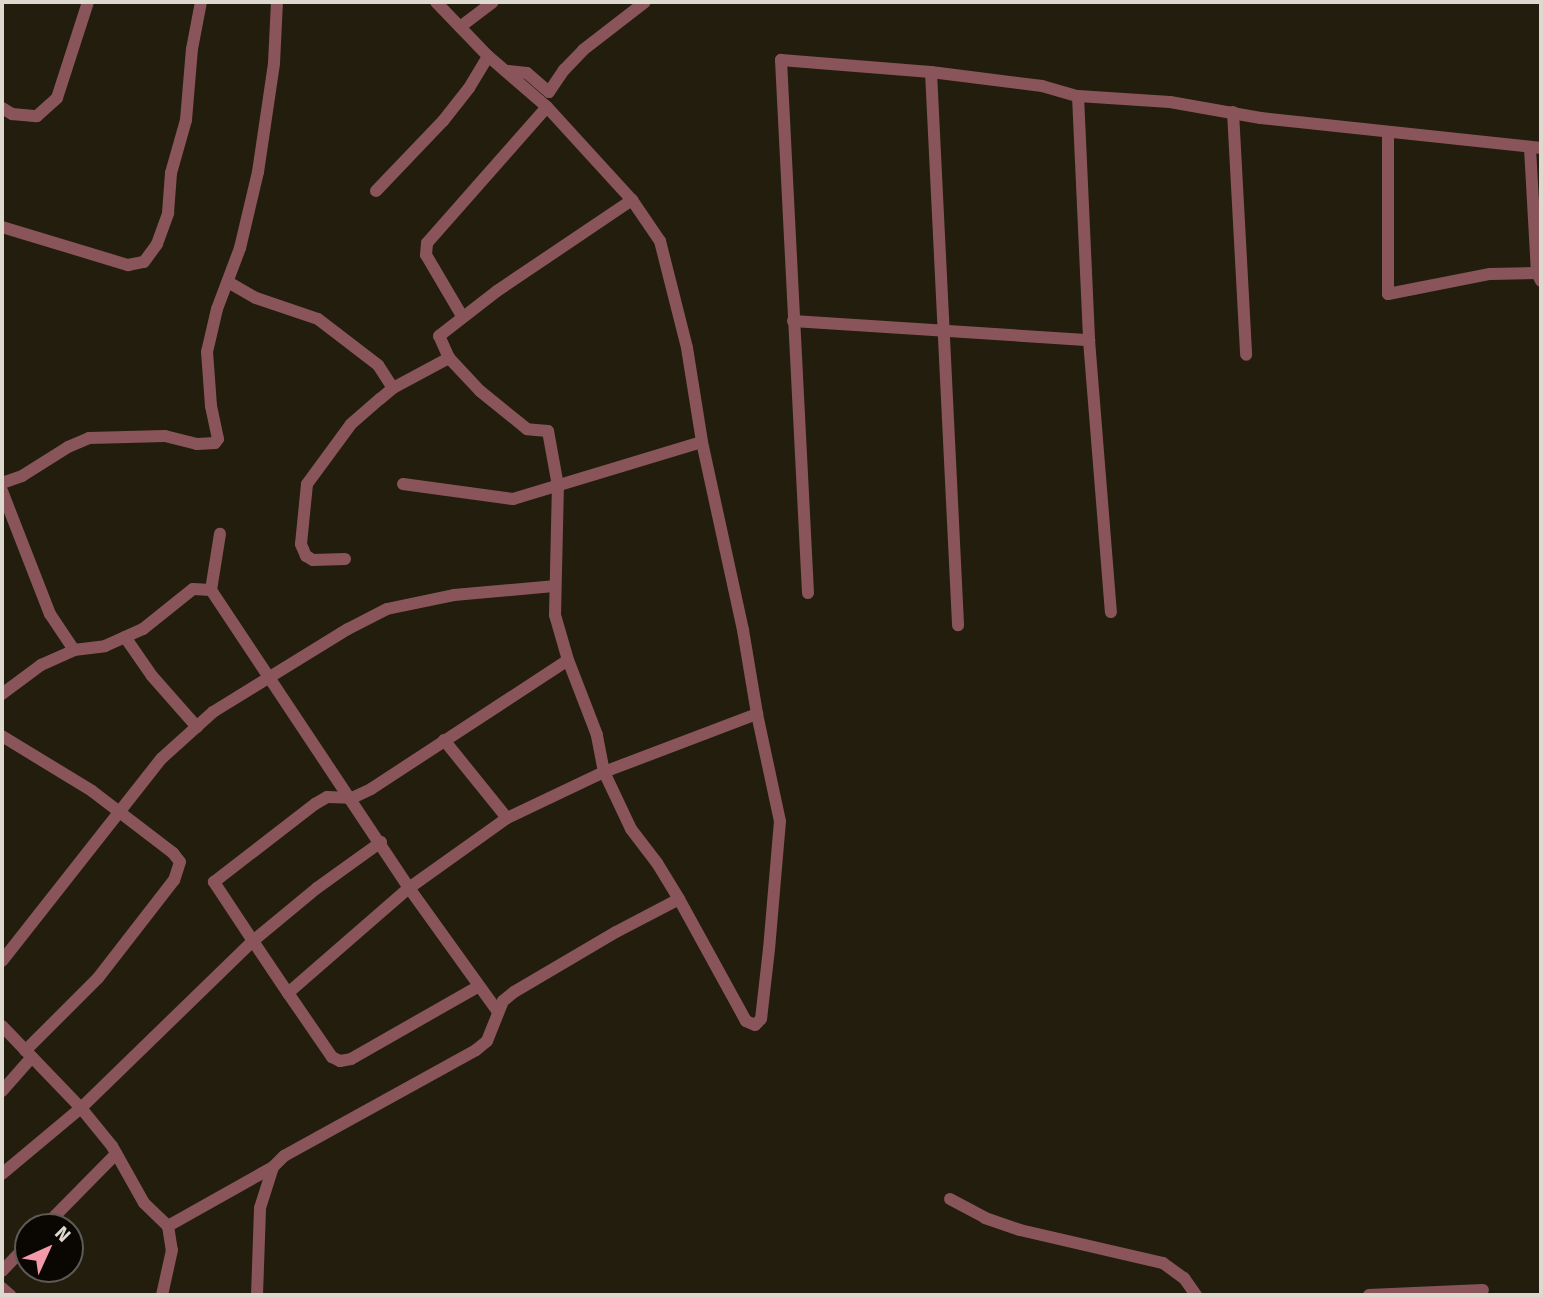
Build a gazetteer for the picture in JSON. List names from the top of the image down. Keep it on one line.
{"north":"top right"}
